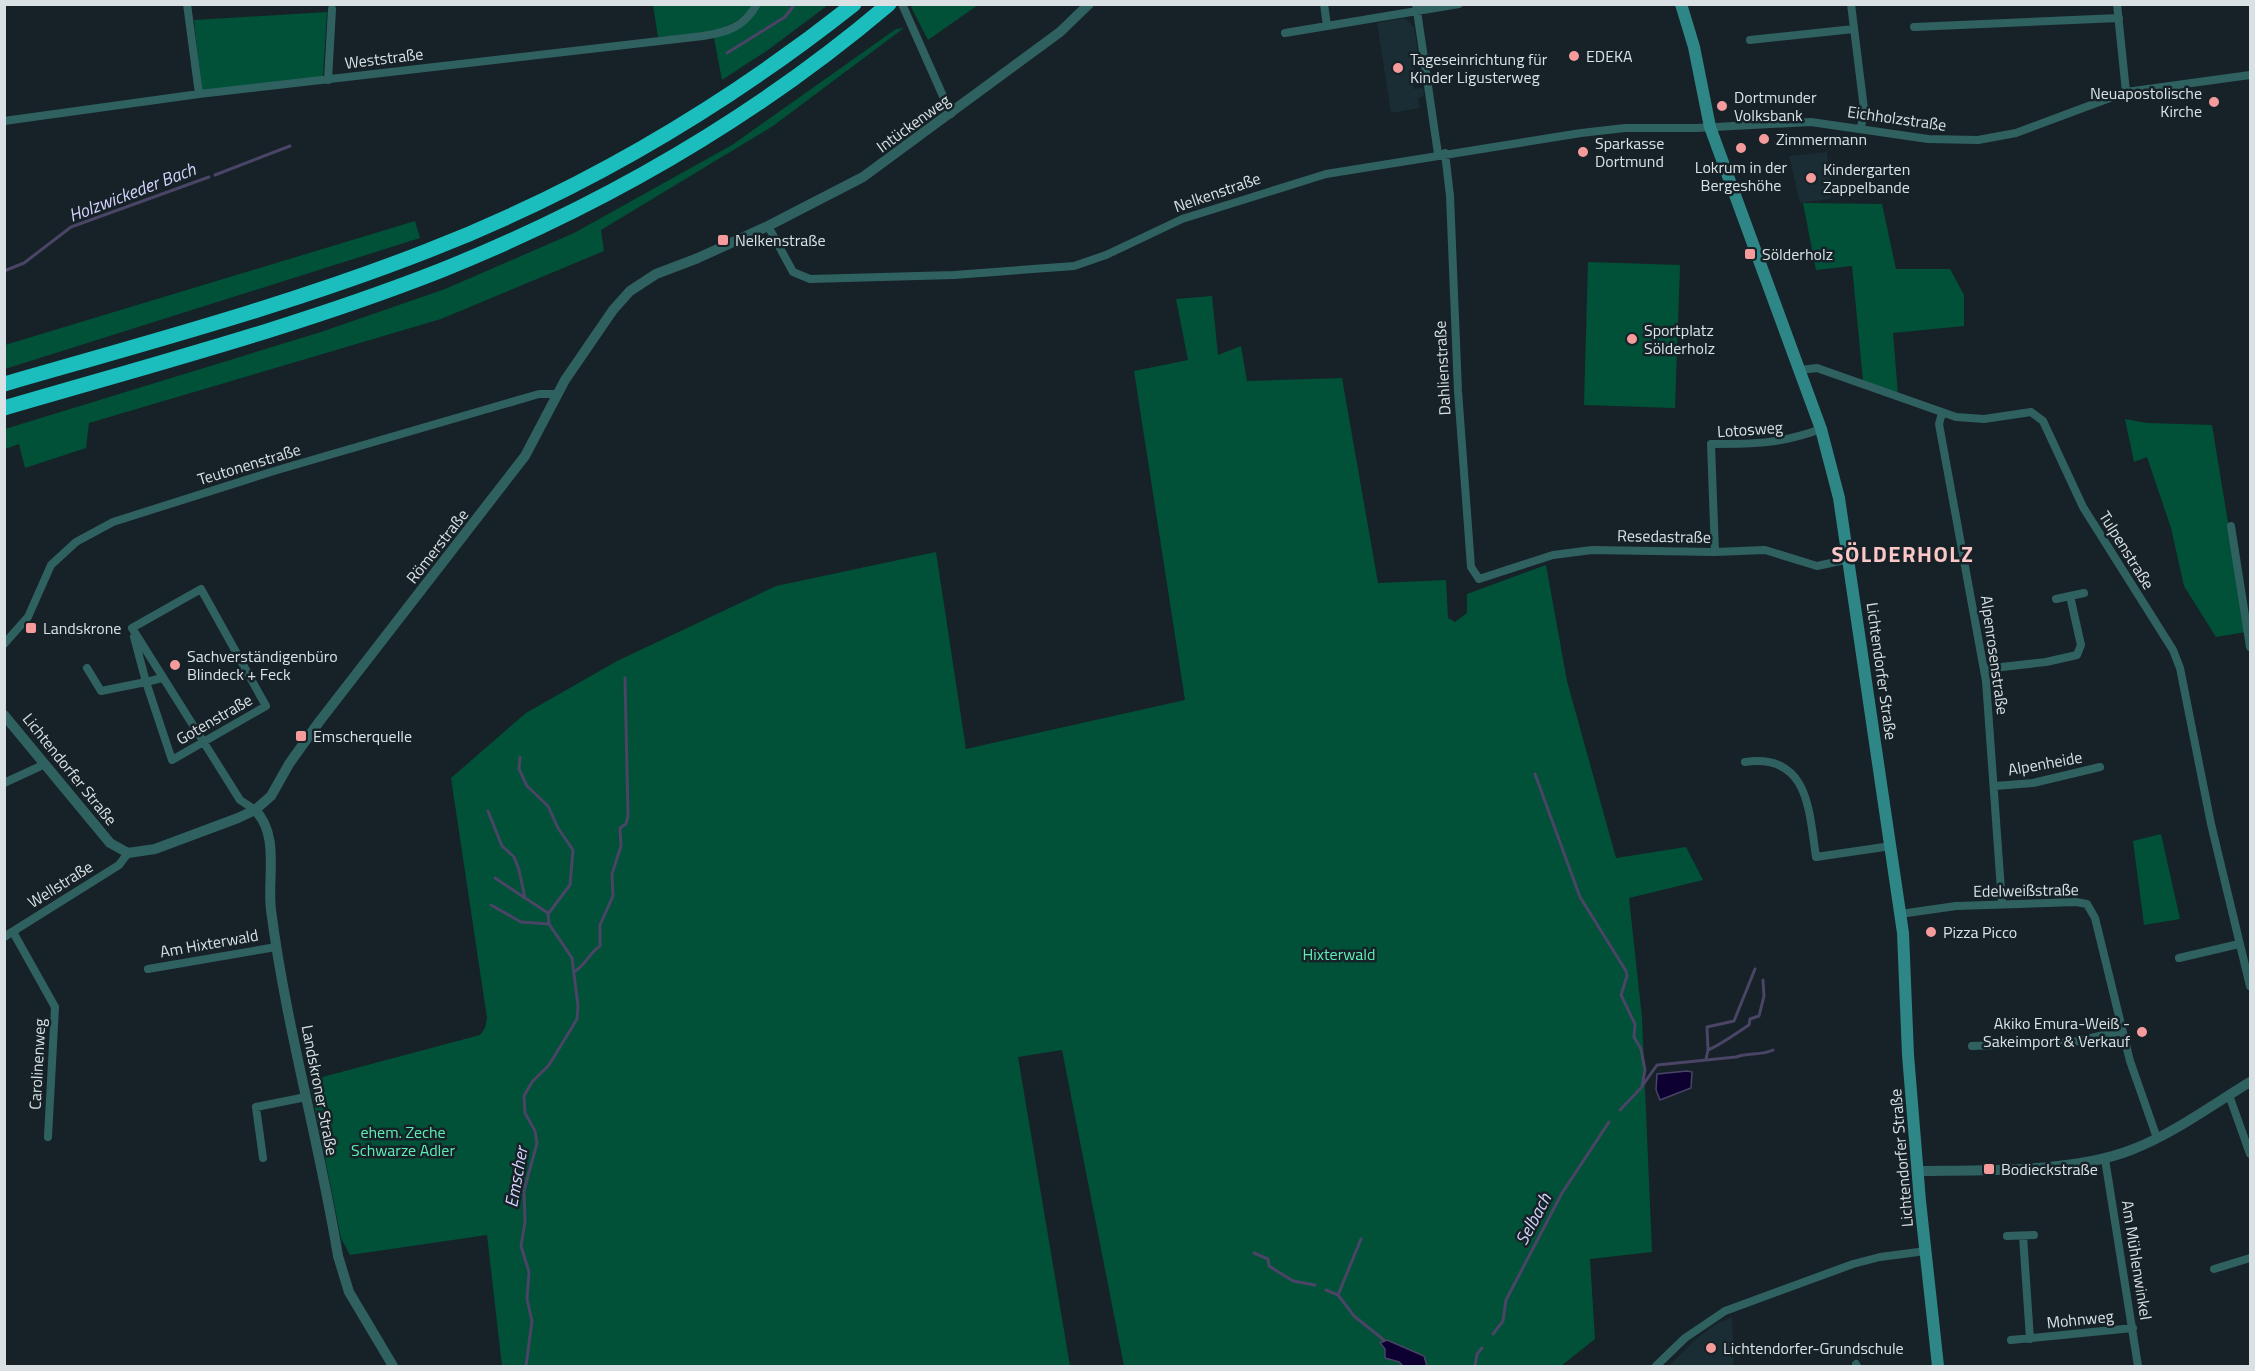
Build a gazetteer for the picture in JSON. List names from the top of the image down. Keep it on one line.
{"streets":{"main road":["Lichtendorfer Straße"],"street":["Weststraße","Eichholzstraße","Intückenweg","Nelkenstraße","Dahlienstraße","Lotosweg","Teutonenstraße","Resedastraße","Römerstraße","Tulpenstraße","Alpenrosenstraße","Gotenstraße","Alpenheide","Wellstraße","Edelweißstraße","Am Hixterwald","Carolinenweg","Landskroner Straße","Am Mühlenwinkel","Mohnweg"]},"crossings":[["Eichholzstraße","Nelkenstraße"],["Eichholzstraße","Lichtendorfer Straße"],["Intückenweg","Nelkenstraße"],["Intückenweg","Römerstraße"],["Nelkenstraße","Dahlienstraße"],["Nelkenstraße","Lichtendorfer Straße"],["Dahlienstraße","Resedastraße"],["Lotosweg","Resedastraße"],["Lotosweg","Lichtendorfer Straße"],["Teutonenstraße","Römerstraße"],["Resedastraße","Lichtendorfer Straße"],["Römerstraße","Lichtendorfer Straße"],["Römerstraße","Wellstraße"],["Römerstraße","Landskroner Straße"],["Tulpenstraße","Alpenrosenstraße"],["Tulpenstraße","Lichtendorfer Straße"],["Alpenrosenstraße","Alpenheide"],["Alpenrosenstraße","Edelweißstraße"],["Lichtendorfer Straße","Wellstraße"],["Lichtendorfer Straße","Edelweißstraße"],["Wellstraße","Carolinenweg"],["Am Hixterwald","Landskroner Straße"],["Am Mühlenwinkel","Mohnweg"]],"districts":["SÖLDERHOLZ"],"water":["Holzwickeder Bach","Emscher","Selbach"],"parks":["Hixterwald","ehem. Zeche Schwarze Adler"],"places":{"other":["EDEKA","Tageseinrichtung für Kinder Ligusterweg","Neuapostolische Kirche","Dortmunder Volksbank","Zimmermann","Lokrum in der Bergeshöhe","Sparkasse Dortmund","Kindergarten Zappelbande","Sportplatz Sölderholz","Sachverständigenbüro Blindeck + Feck","Pizza Picco","Akiko Emura-Weiß - Sakeimport & Verkauf","Lichtendorfer-Grundschule"],"transit":["Nelkenstraße","Sölderholz","Landskrone","Emscherquelle","Bodieckstraße"]}}
